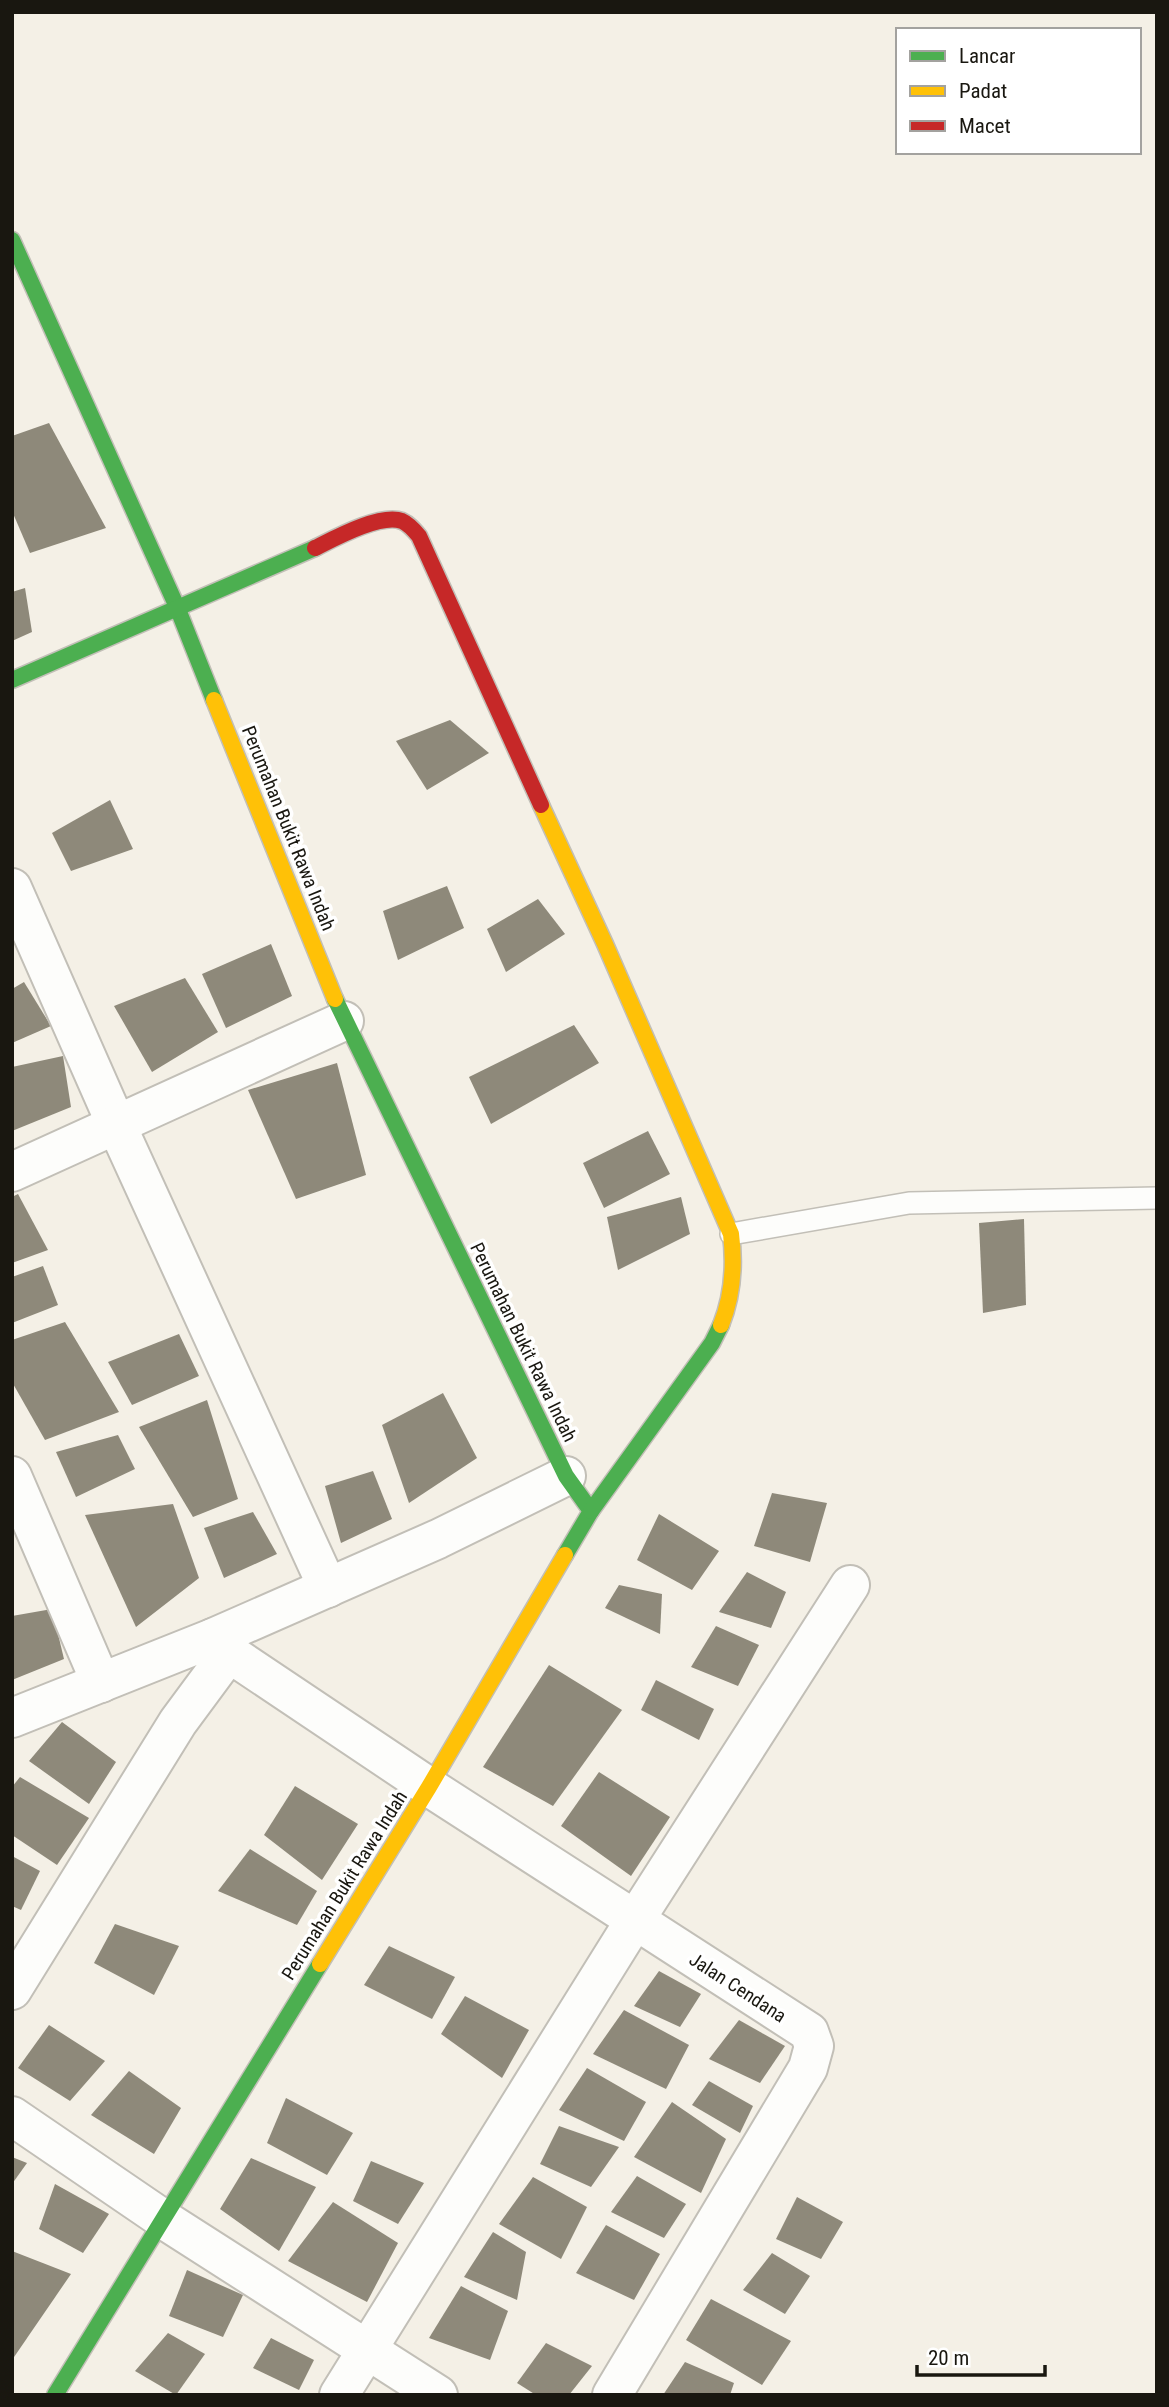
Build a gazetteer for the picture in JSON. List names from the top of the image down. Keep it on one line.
{"streets":{"street":["Perumahan Bukit Rawa Indah","Jalan Cendana"]},"crossings":[["Perumahan Bukit Rawa Indah","Jalan Cendana"]],"legend":["Lancar","Padat","Macet"],"scale_bar":"20 m"}
